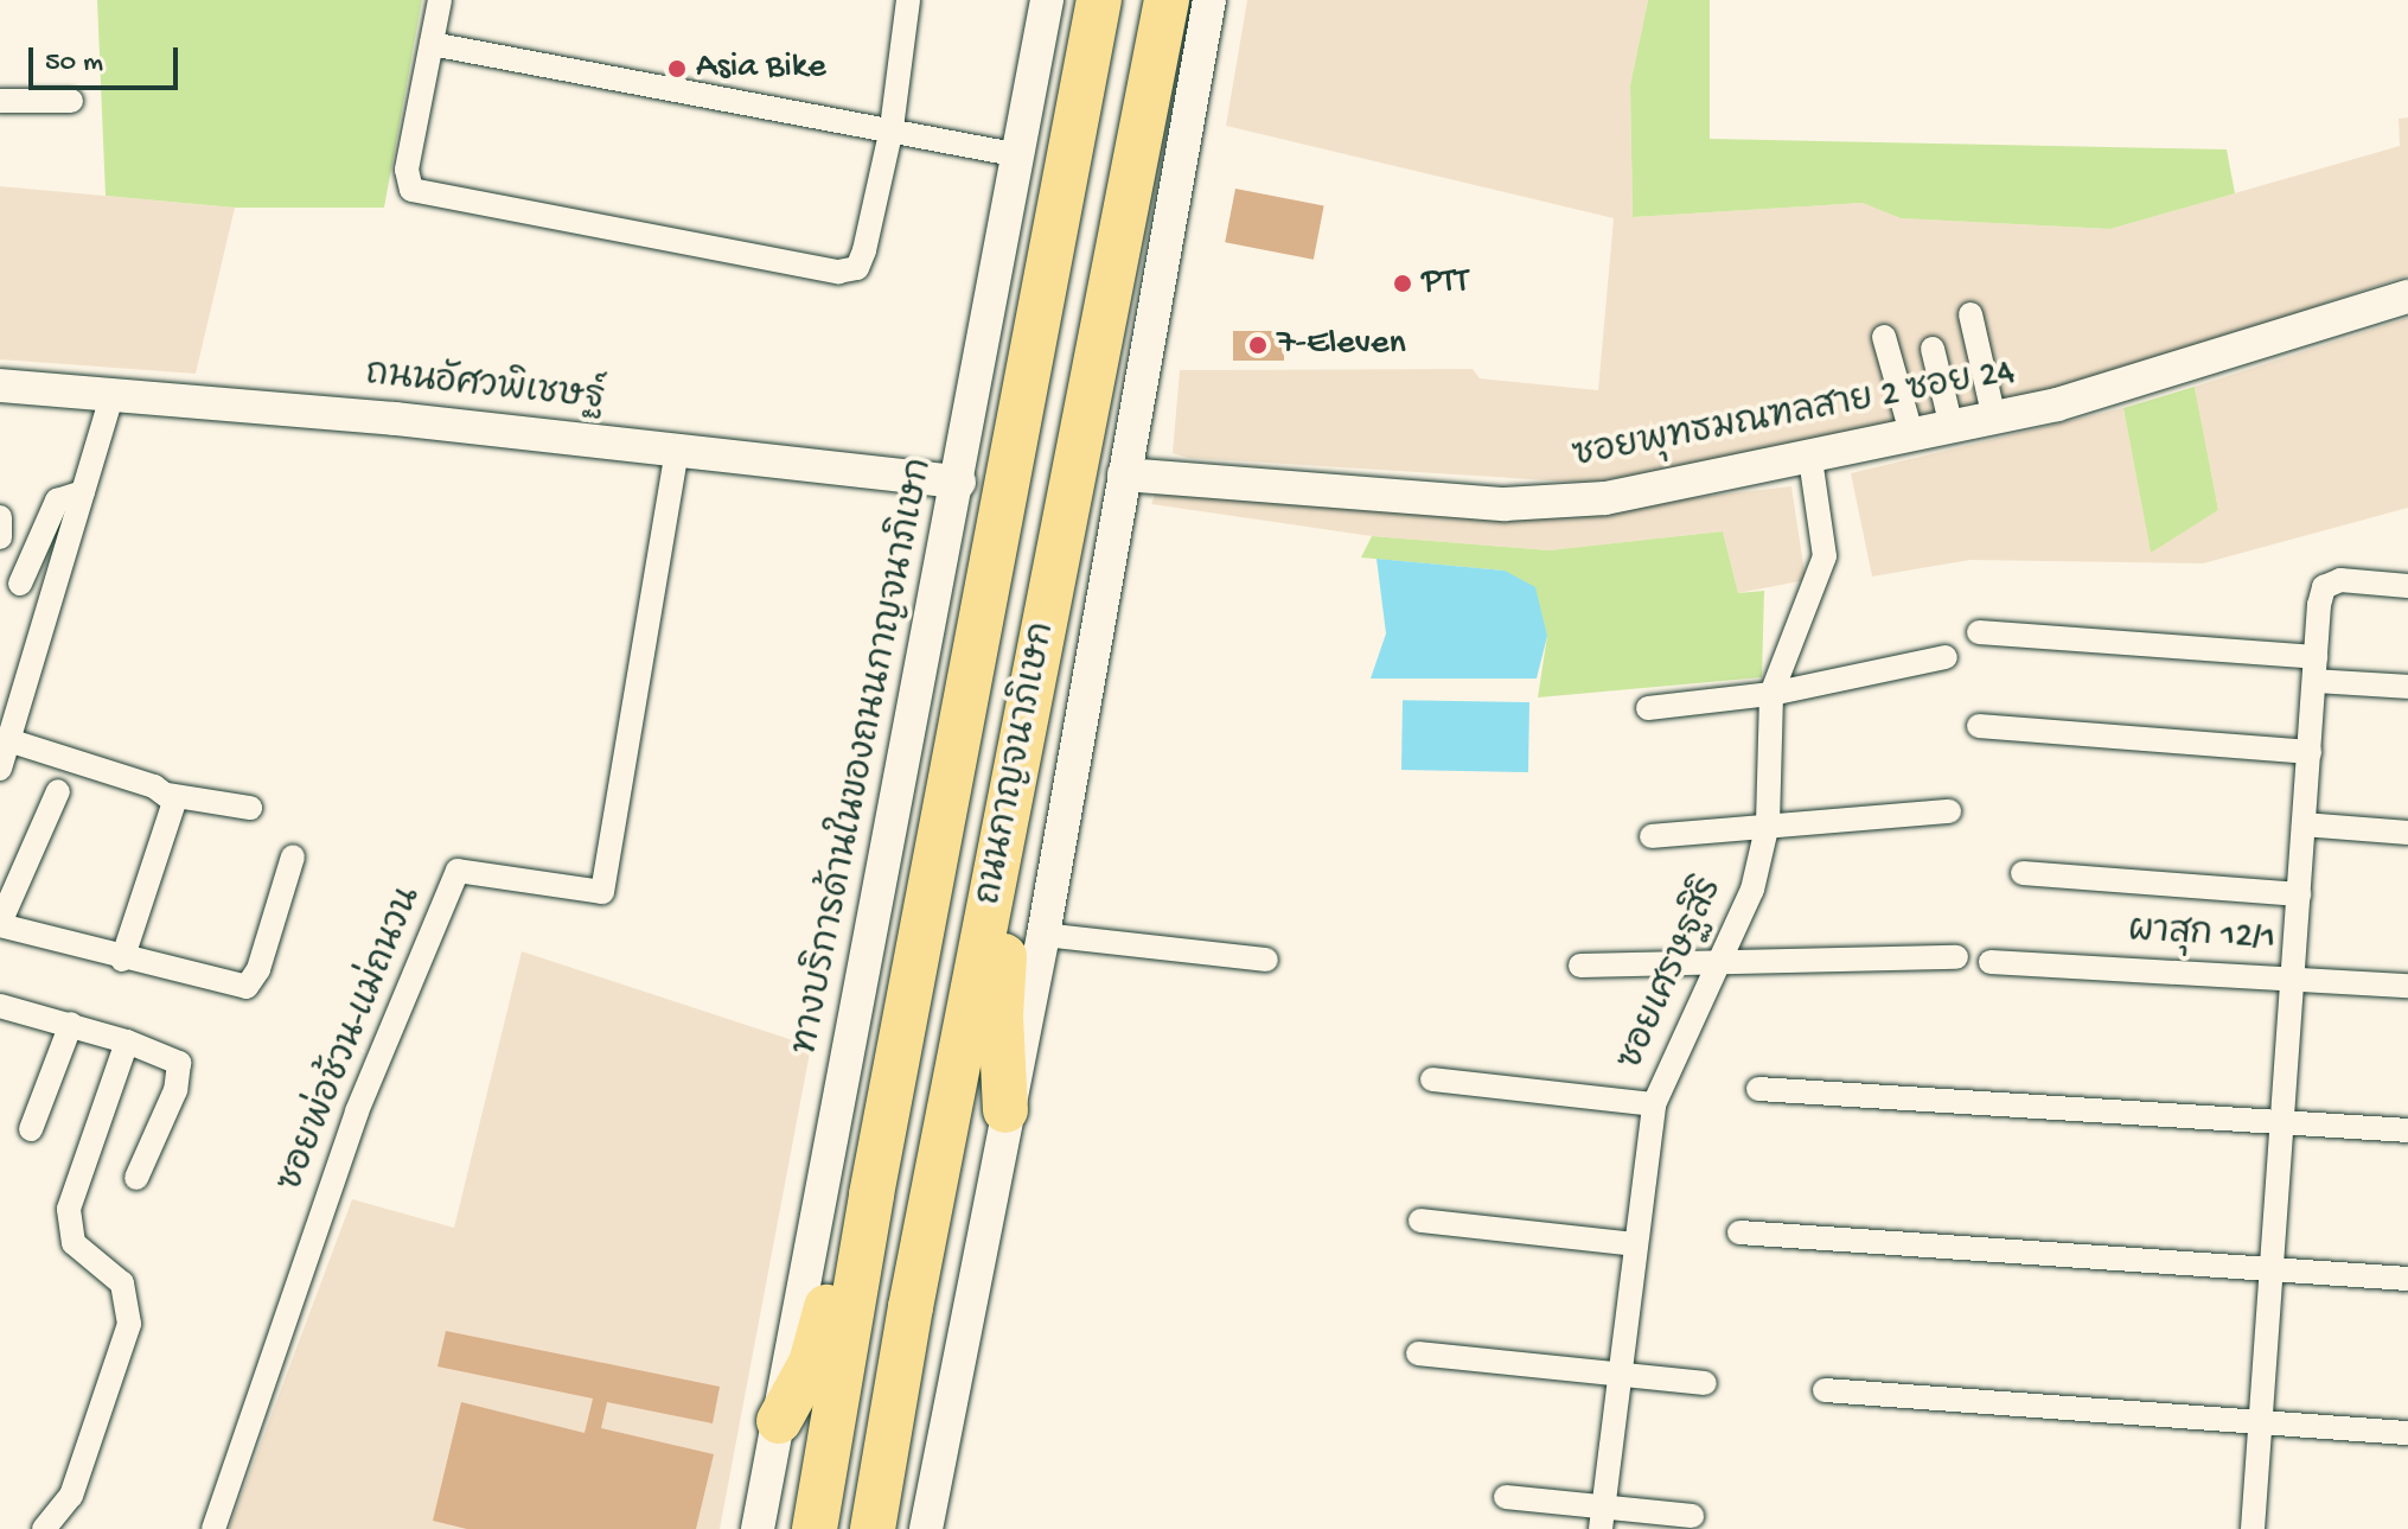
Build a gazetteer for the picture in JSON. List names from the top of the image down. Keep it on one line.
{"streets":{"highway":["ถนนกาญจนาภิเษก"],"main road":["ถนนอัศวพิเชษฐ์","ซอยพุทธมณฑลสาย 2 ซอย 24","ทางบริการด้านในของถนนกาญจนาภิเษก"],"street":["ผาสุก 12/1","ซอยเศรษฐสิริ","ซอยพ่อช้วน-แม่ถนวน"]},"crossings":[["ถนนอัศวพิเชษฐ์","ทางบริการด้านในของถนนกาญจนาภิเษก"],["ถนนอัศวพิเชษฐ์","ซอยพ่อช้วน-แม่ถนวน"],["ซอยพุทธมณฑลสาย 2 ซอย 24","ซอยเศรษฐสิริ"]],"places":["Asia Bike","PTT","7-Eleven"],"scale_bar":"50 m"}
